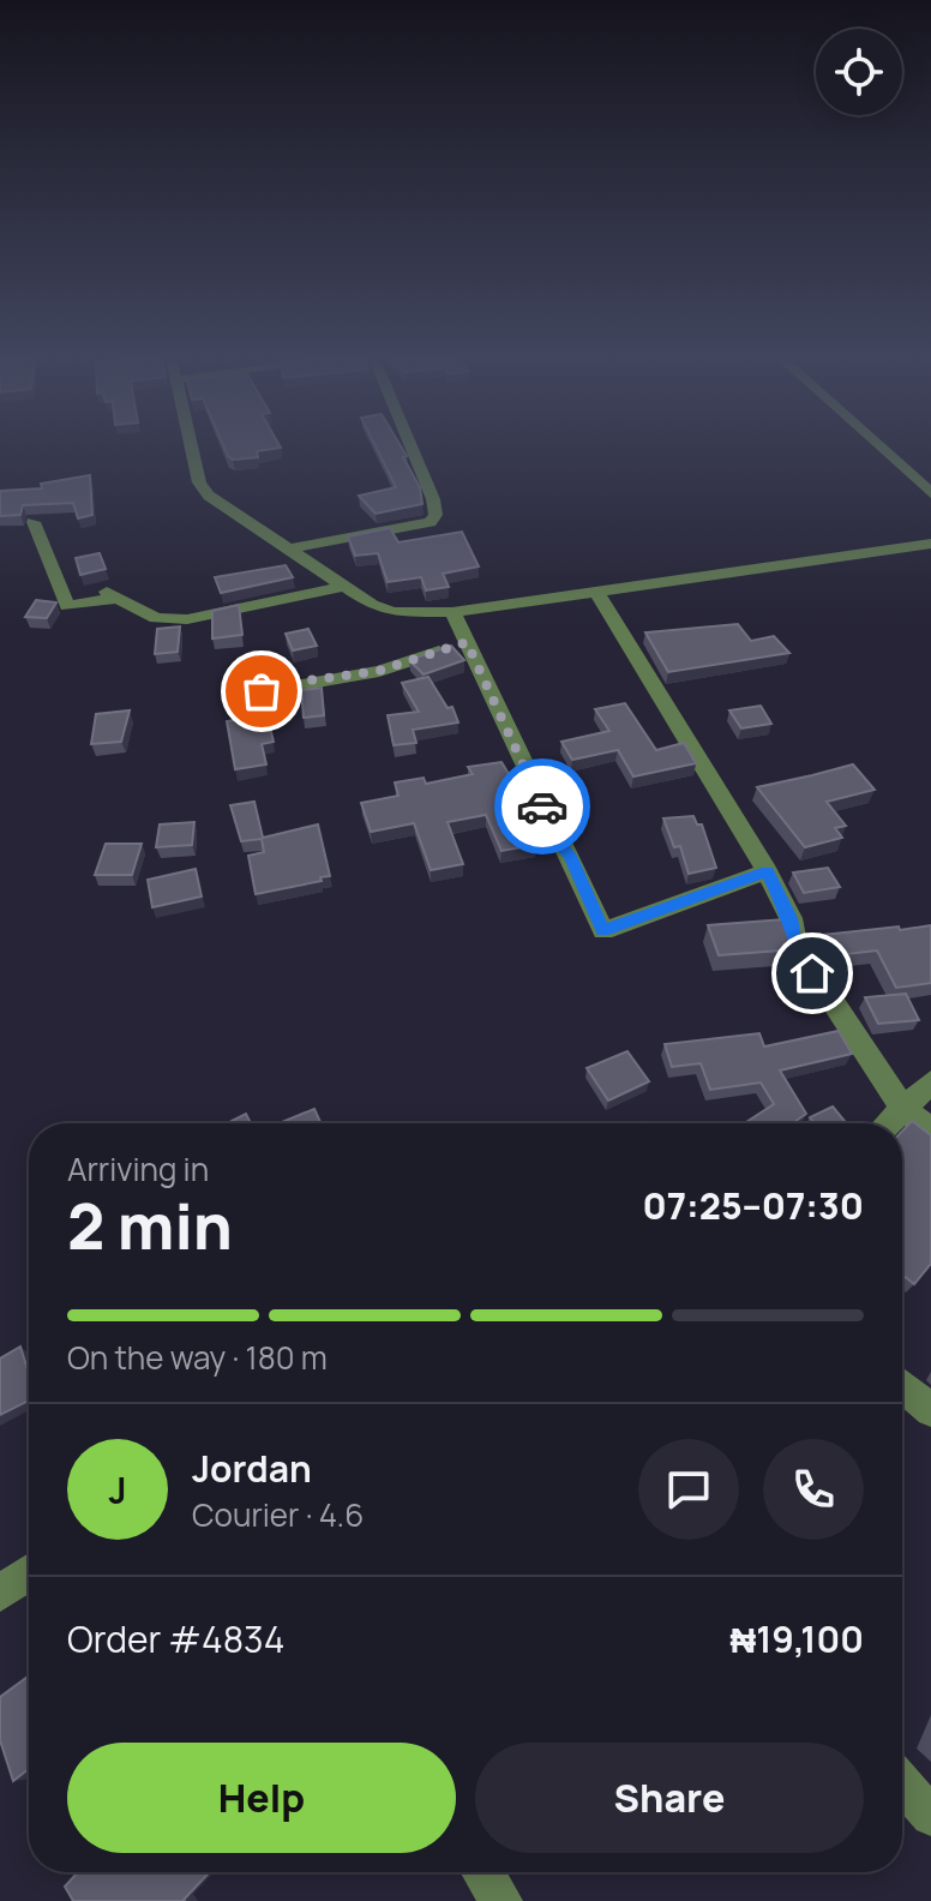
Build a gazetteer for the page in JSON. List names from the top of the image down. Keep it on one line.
{"page":{"heading":["2 min","Arriving in","07:25–07:30"],"panel":["Jordan","Courier · 4.6","Order #4834","₦19,100"],"bar":"On the way · 180 m","round":"J","buttons":["Help","Share"]}}
